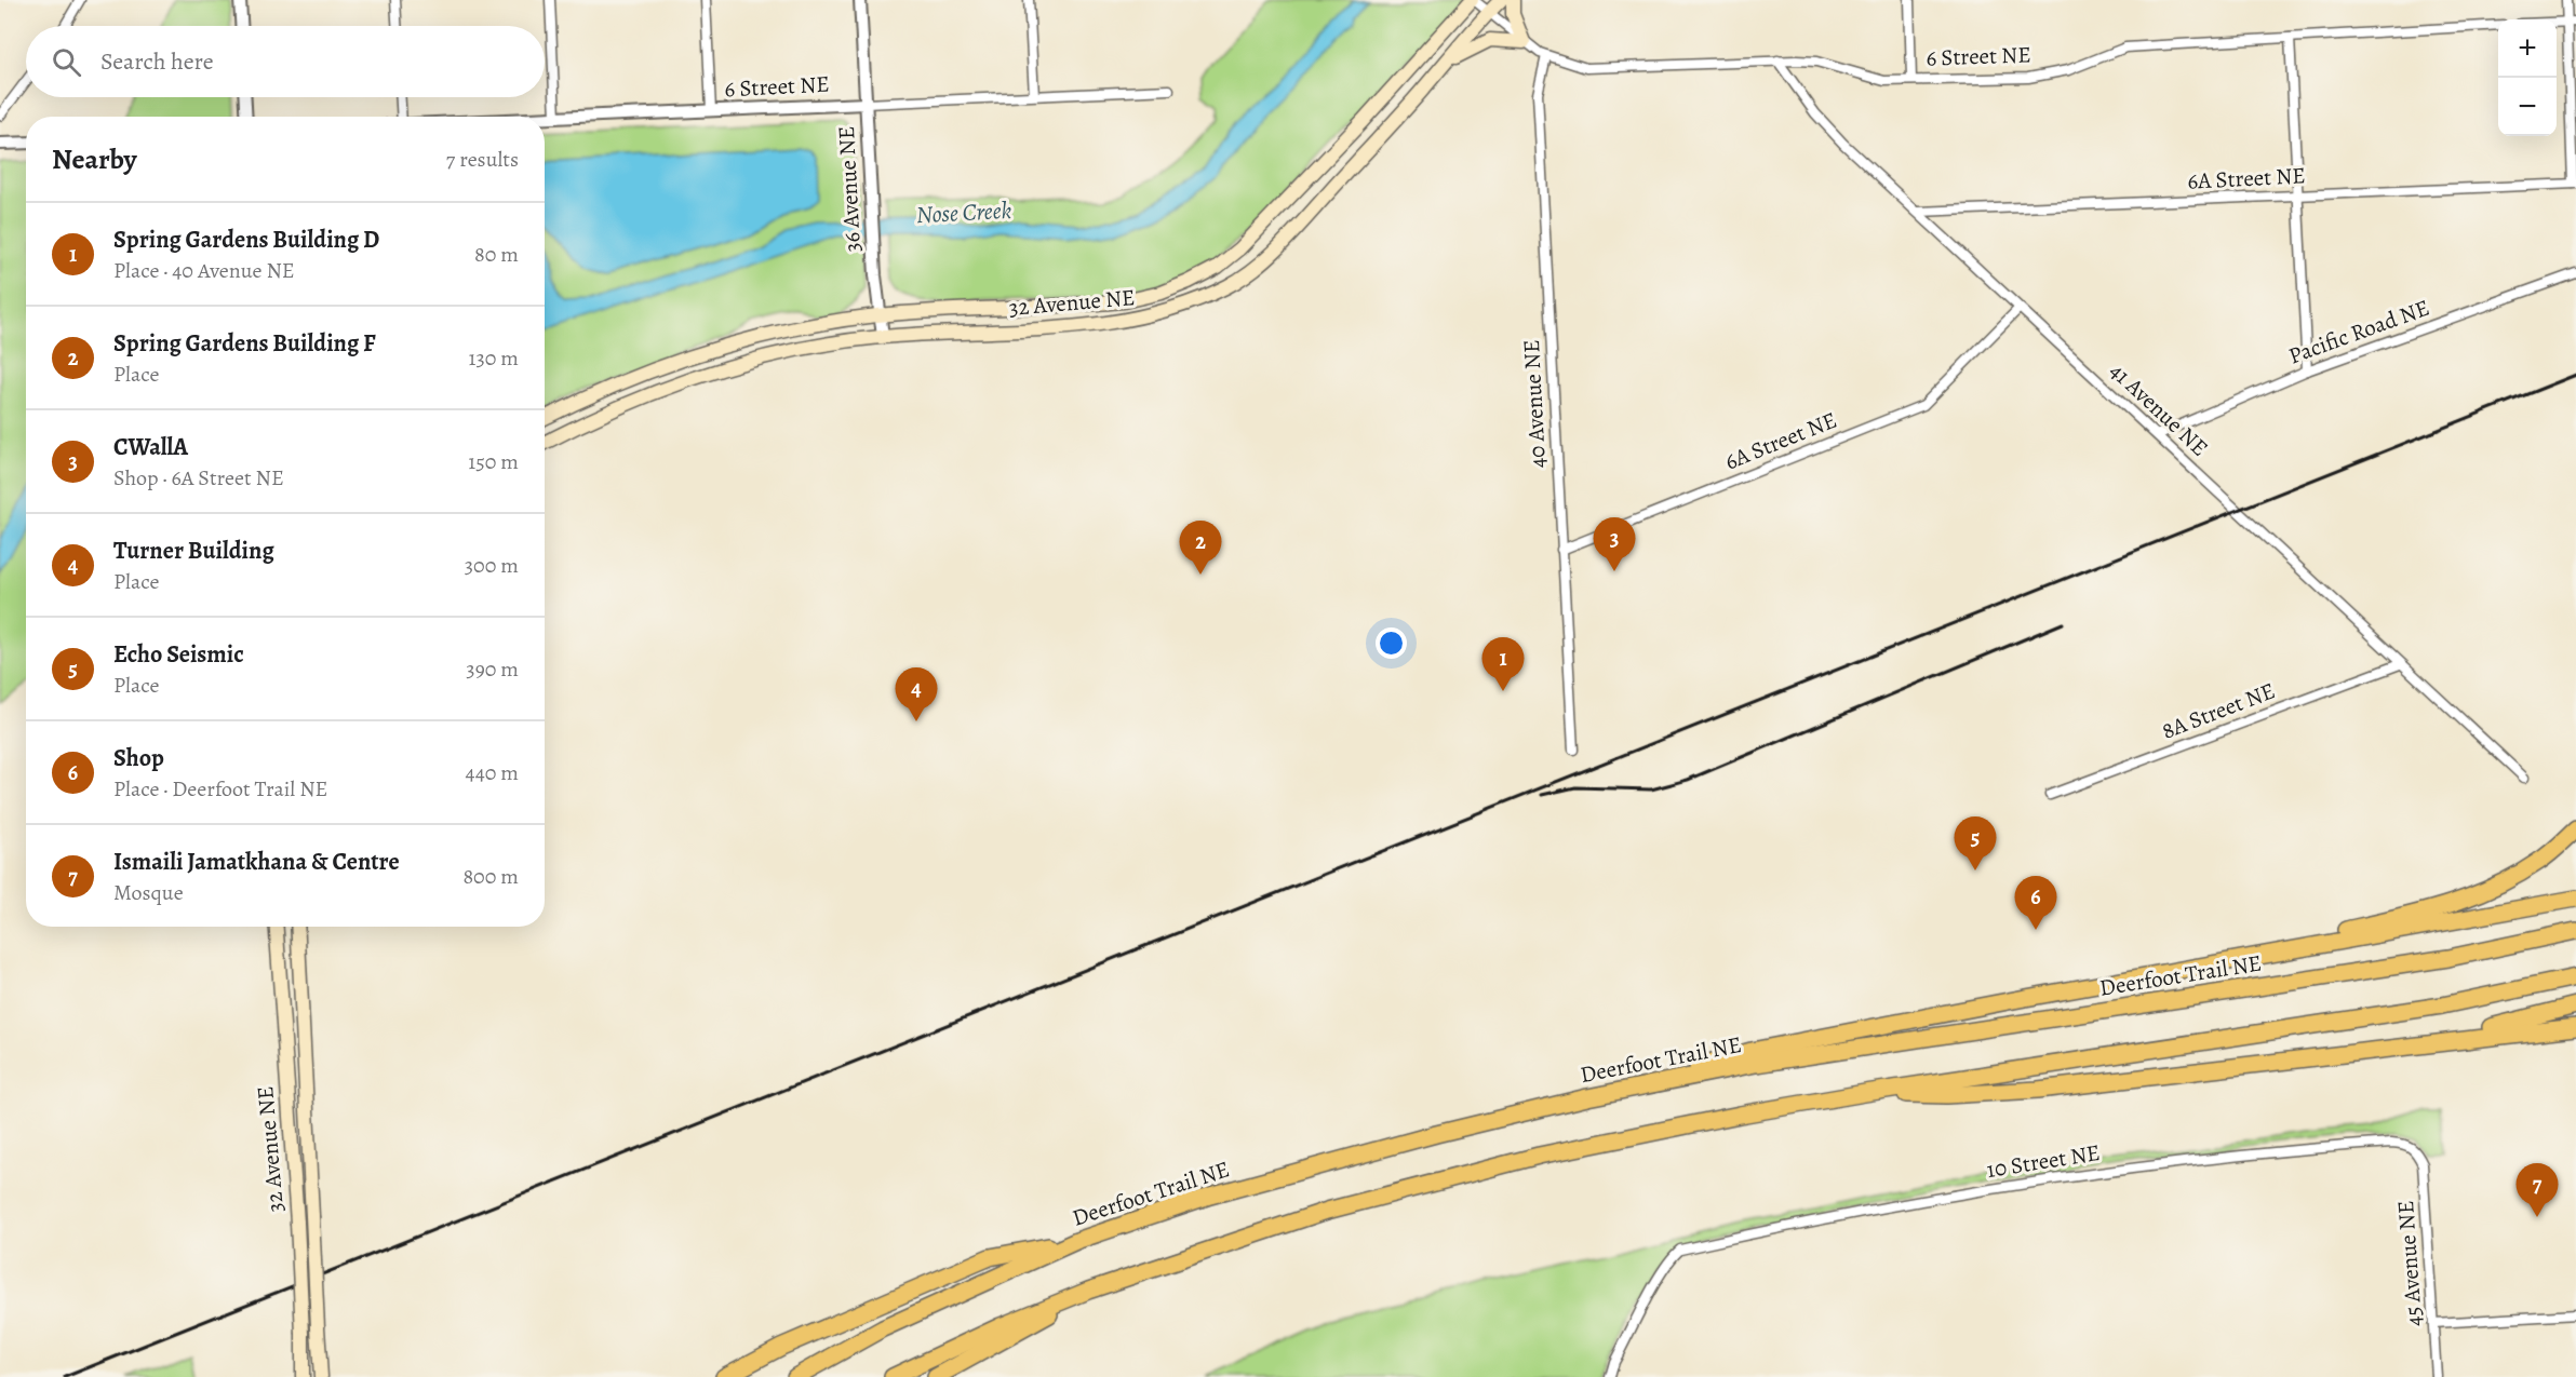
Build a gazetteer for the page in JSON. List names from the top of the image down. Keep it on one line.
{"streets":{"highway":["Deerfoot Trail NE"],"main road":["32 Avenue NE"],"street":["6 Street NE","6A Street NE","36 Avenue NE","Pacific Road NE","40 Avenue NE","41 Avenue NE","8A Street NE","10 Street NE","45 Avenue NE"]},"crossings":[["6 Street NE","36 Avenue NE"],["6 Street NE","32 Avenue NE"],["6 Street NE","40 Avenue NE"],["6 Street NE","41 Avenue NE"],["6A Street NE","40 Avenue NE"],["6A Street NE","41 Avenue NE"],["36 Avenue NE","32 Avenue NE"],["Pacific Road NE","41 Avenue NE"],["41 Avenue NE","8A Street NE"],["10 Street NE","45 Avenue NE"]],"water":["Nose Creek"],"page":{"map_buttons":["+","−"],"search":"Search here","heading":["Nearby","7 results"],"list":[{"mark":"1","name":"Spring Gardens Building D","note":"Place · 40 Avenue NE","value":"80 m"},{"mark":"2","name":"Spring Gardens Building F","note":"Place","value":"130 m"},{"mark":"3","name":"CWallA","note":"Shop · 6A Street NE","value":"150 m"},{"mark":"4","name":"Turner Building","note":"Place","value":"300 m"},{"mark":"5","name":"Echo Seismic","note":"Place","value":"390 m"},{"mark":"6","name":"Shop","note":"Place · Deerfoot Trail NE","value":"440 m"},{"mark":"7","name":"Ismaili Jamatkhana & Centre","note":"Mosque","value":"800 m"}],"pins":["3","2","1","4","5","6","7"]}}
